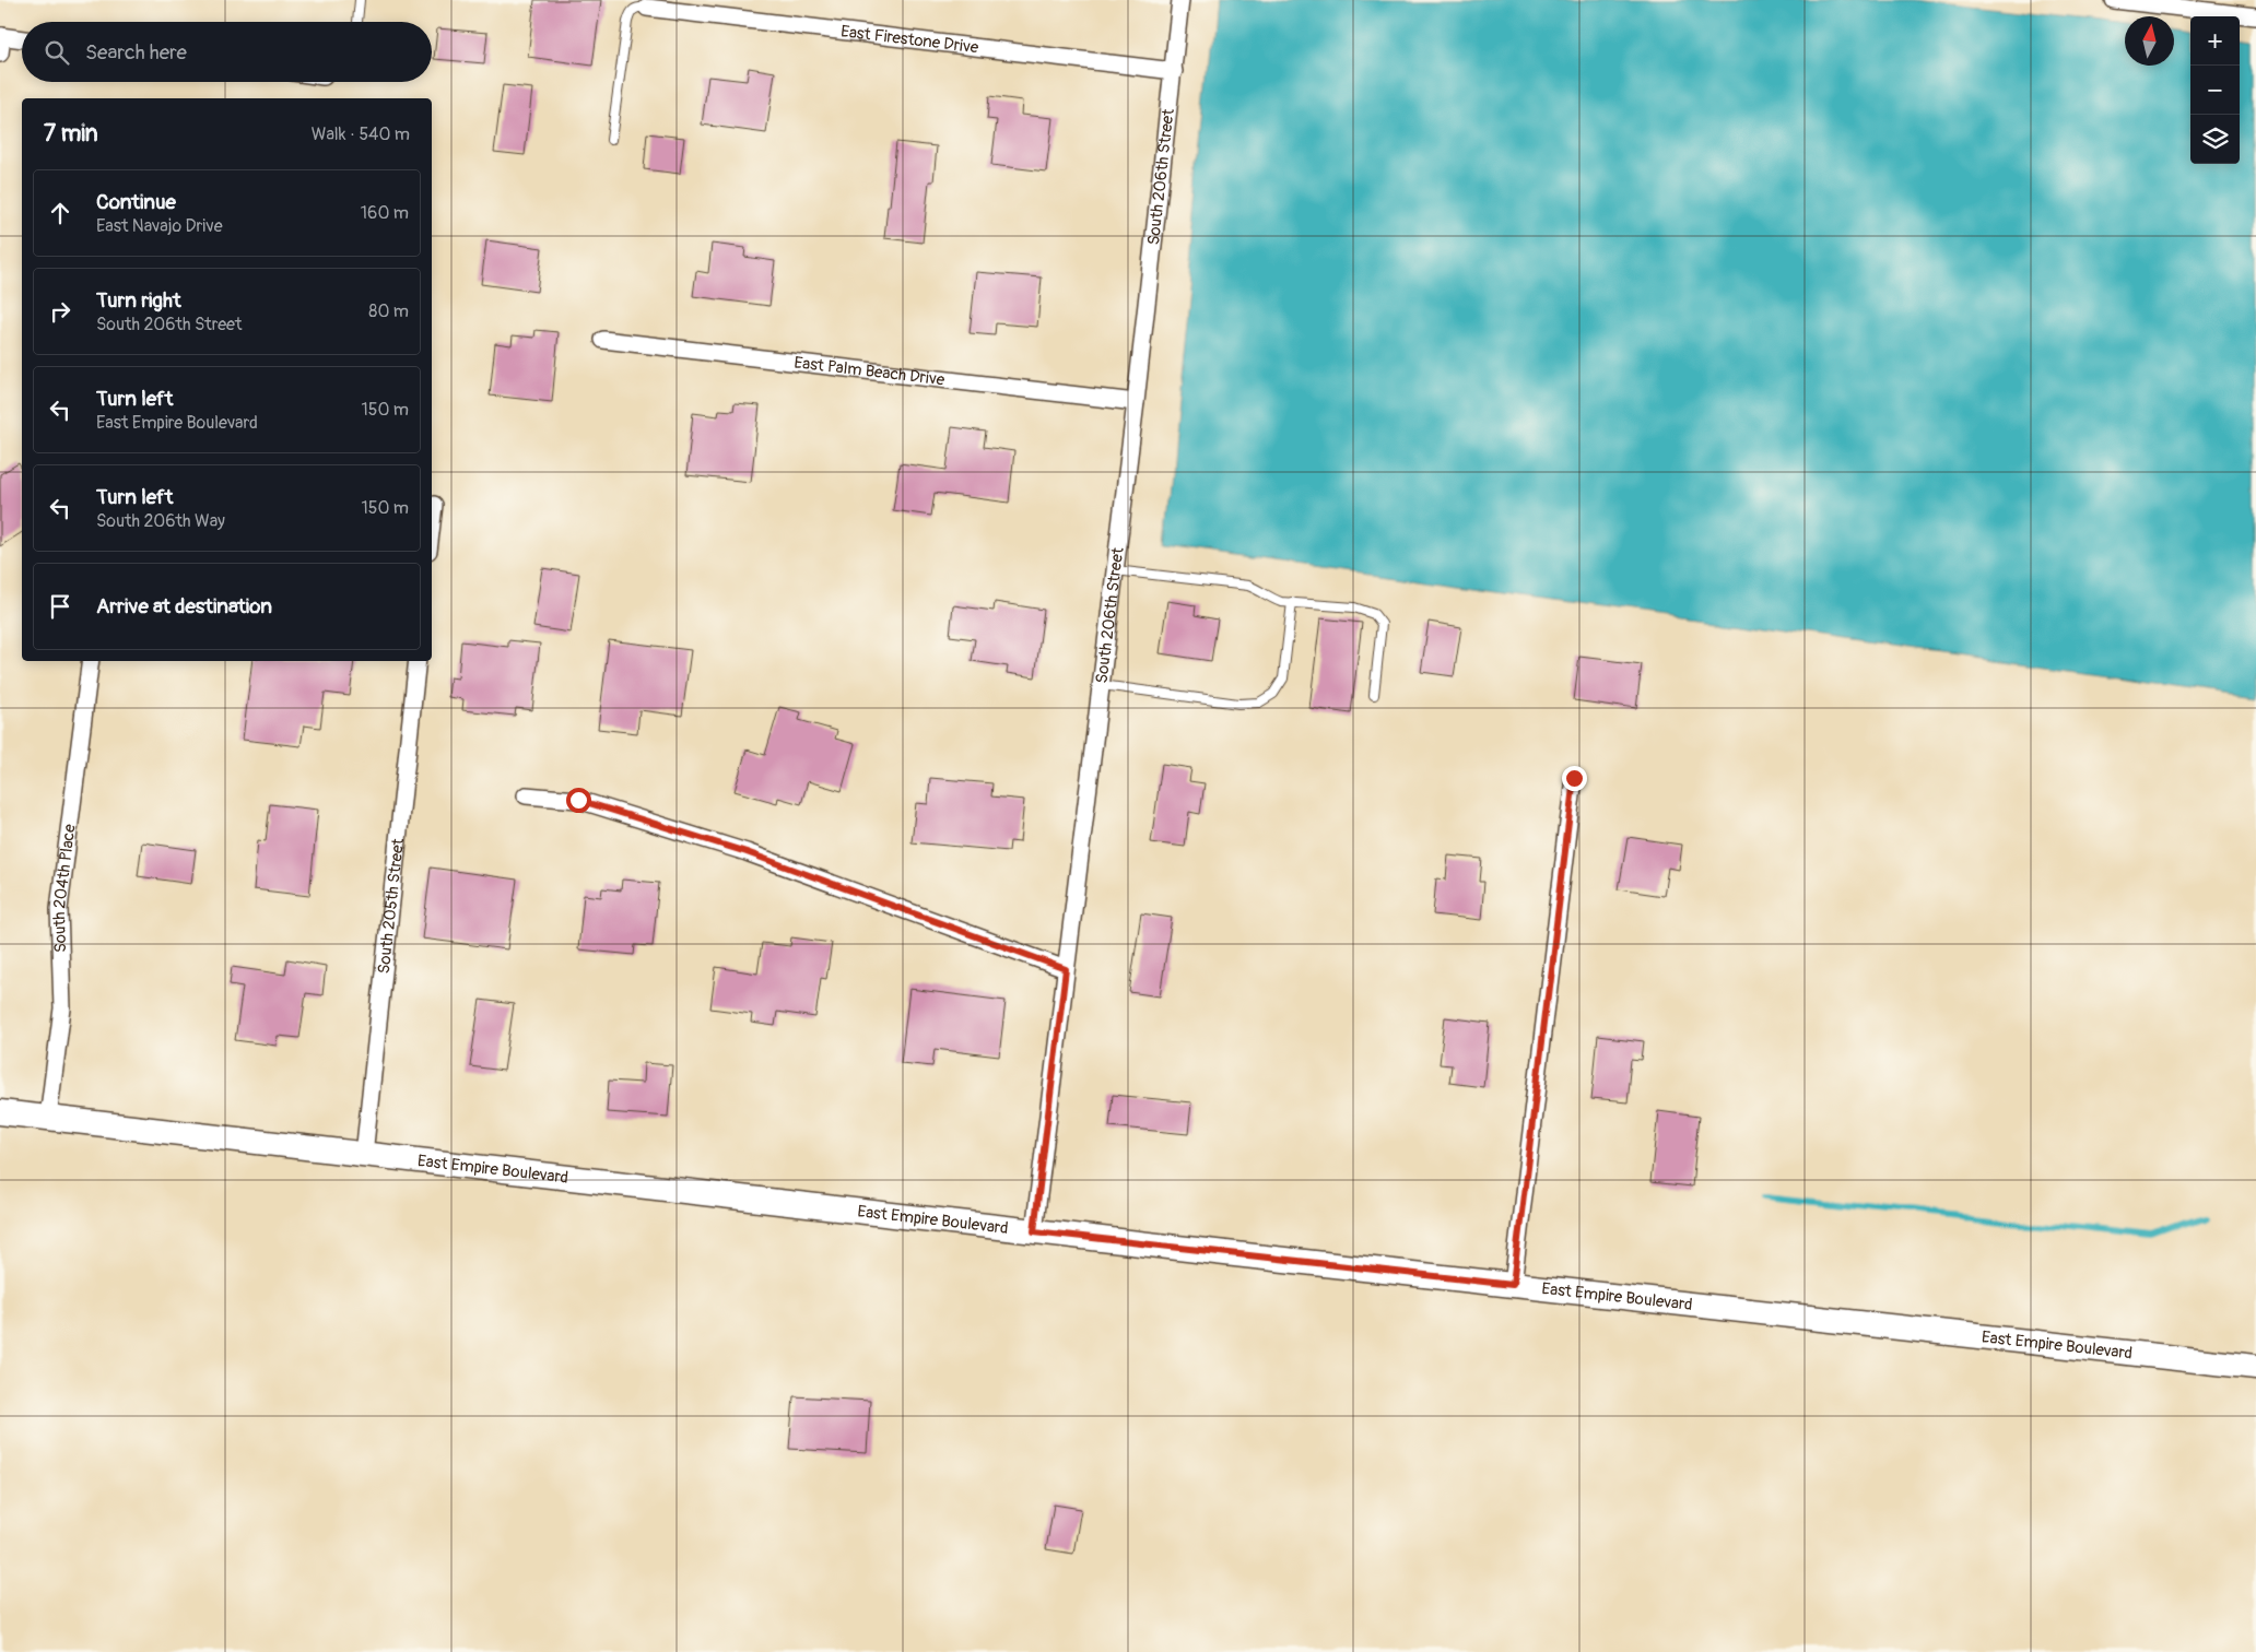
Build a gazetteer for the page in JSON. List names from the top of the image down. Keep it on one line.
{"streets":{"main road":["East Empire Boulevard"],"street":["East Firestone Drive","South 206th Street","East Palm Beach Drive","South 204th Place","South 205th Street"]},"crossings":[["East Firestone Drive","South 206th Street"],["South 206th Street","East Palm Beach Drive"],["South 206th Street","East Empire Boulevard"],["South 204th Place","East Empire Boulevard"],["South 205th Street","East Empire Boulevard"]],"north":"top","page":{"map_buttons":["+","−"],"search":"Search here","heading":["7 min","Walk · 540 m"],"list":[["Continue","East Navajo Drive","160 m"],["Turn right","South 206th Street","80 m"],["Turn left","East Empire Boulevard","150 m"],["Turn left","South 206th Way","150 m"],"Arrive at destination"]}}
